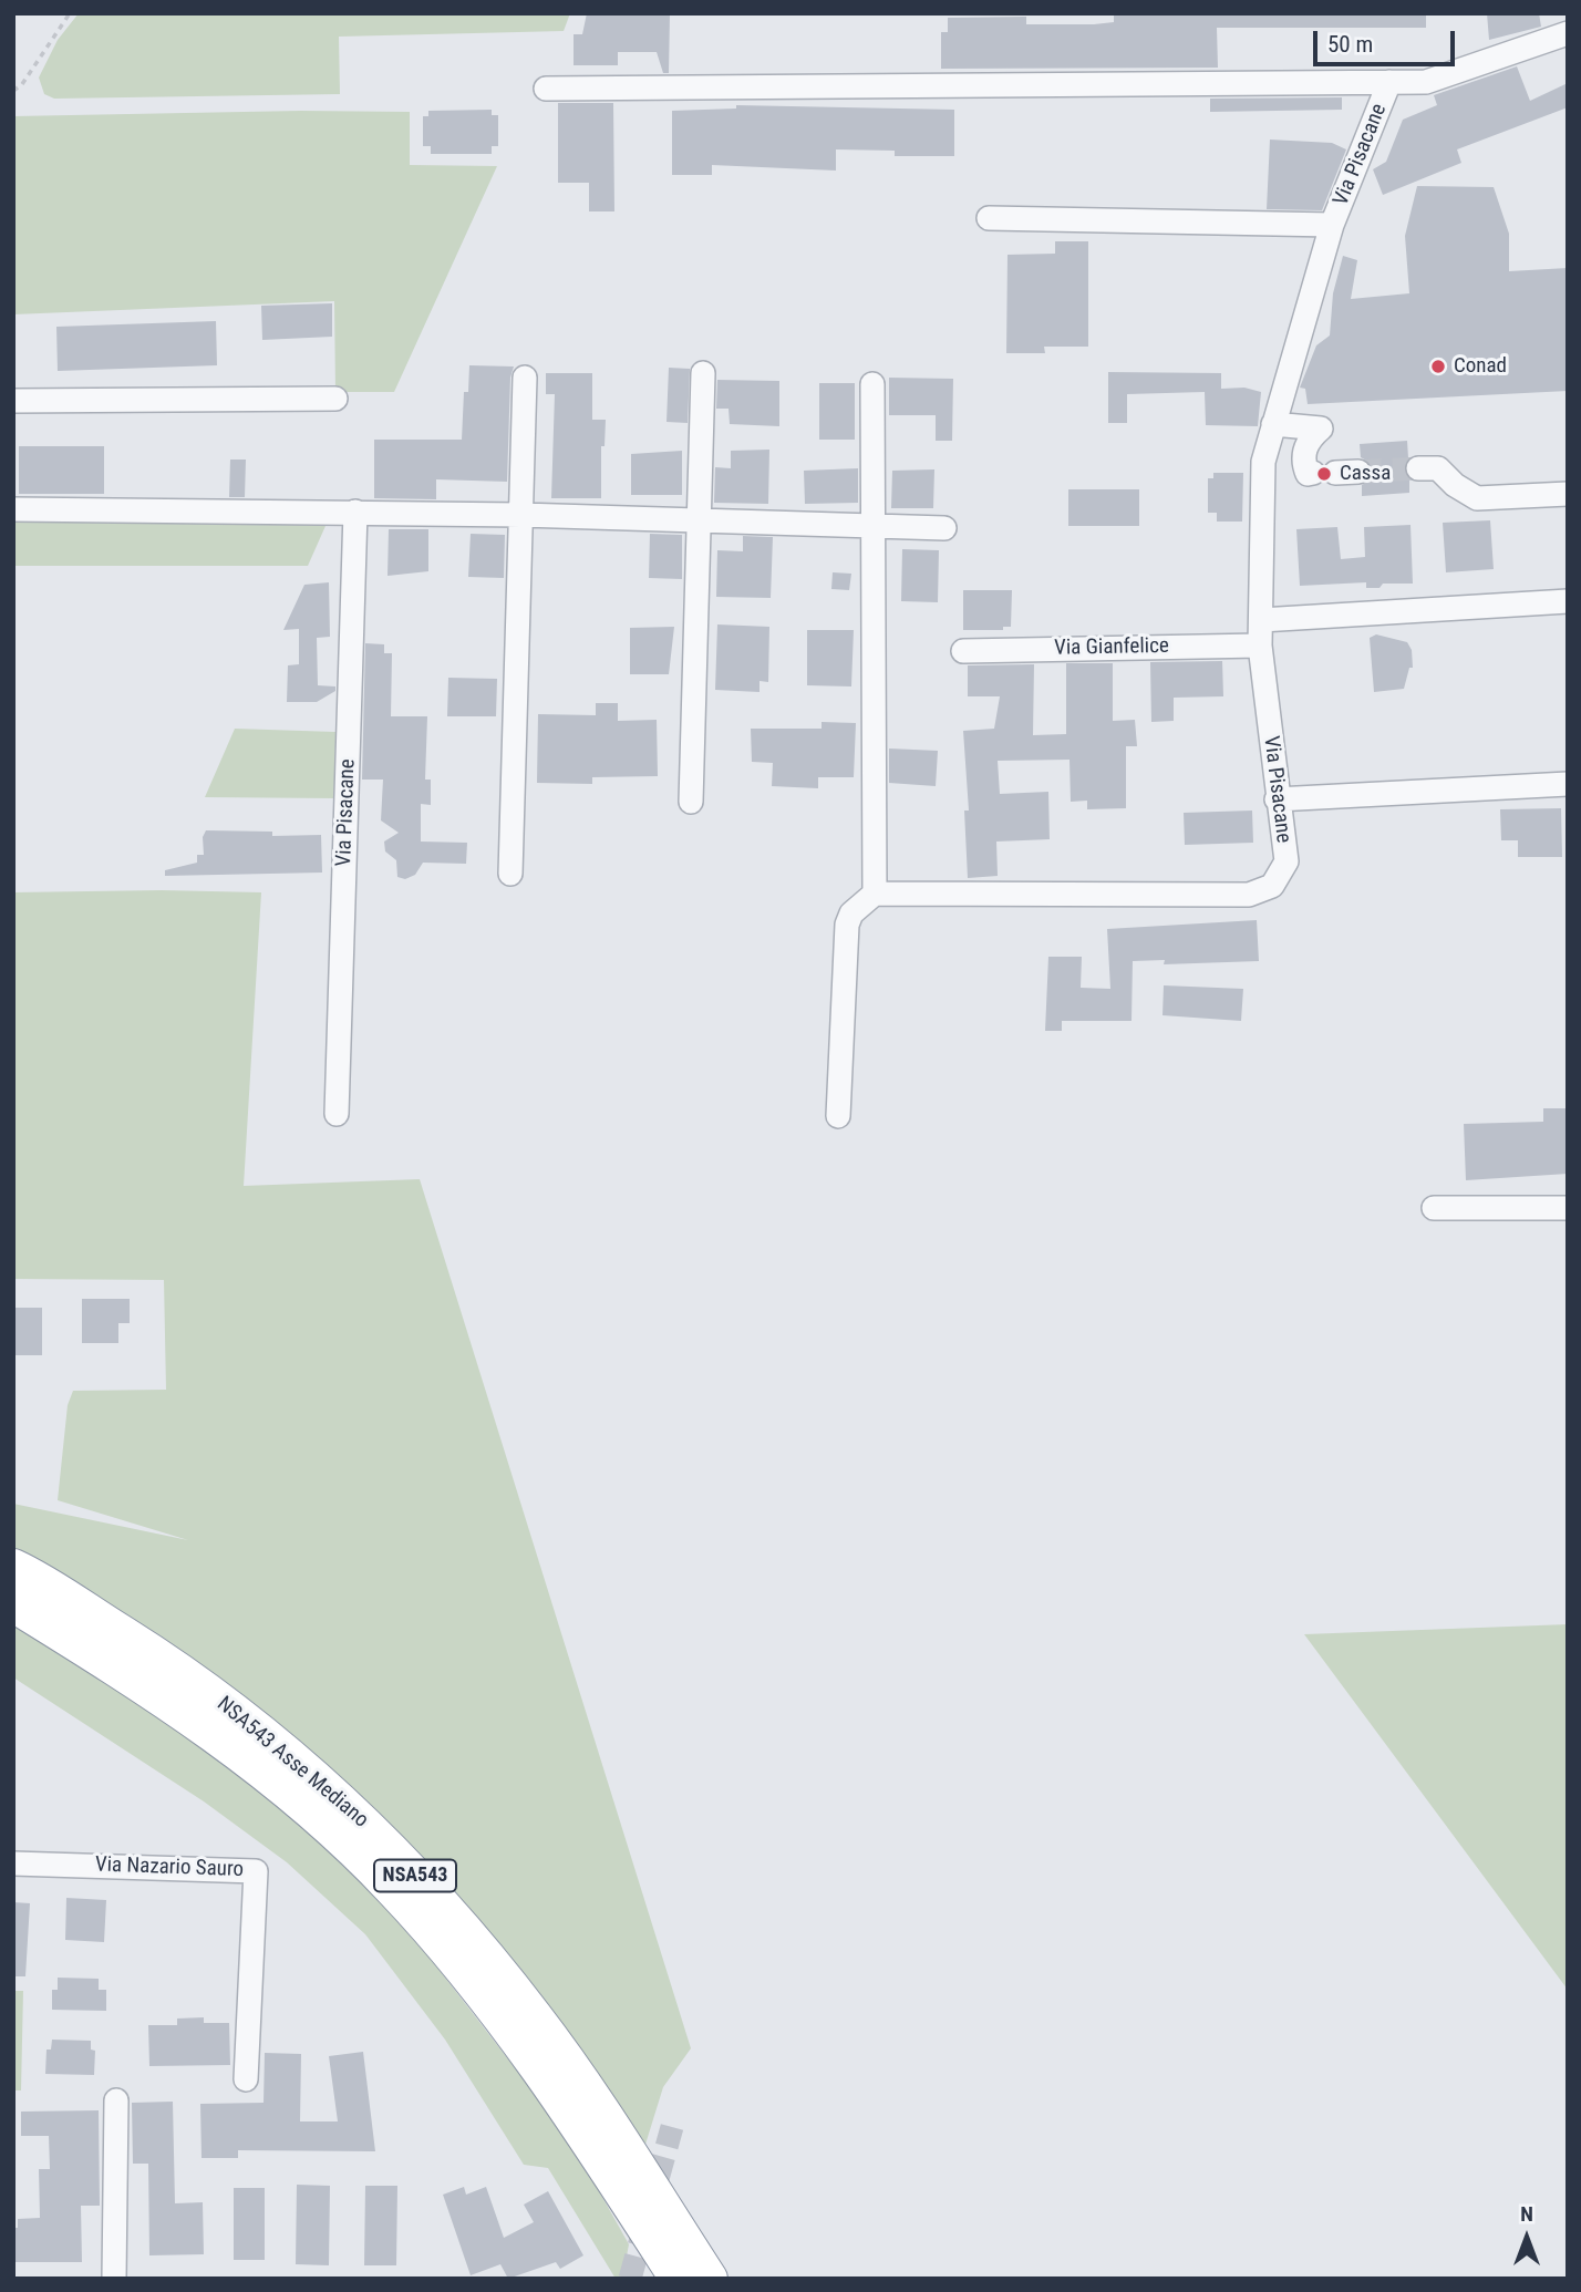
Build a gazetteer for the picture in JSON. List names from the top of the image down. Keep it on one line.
{"streets":{"highway":["NSA543 Asse Mediano","NSA543"],"street":["Via Pisacane","Via Gianfelice","Via Nazario Sauro"]},"crossings":[["Via Pisacane","Via Gianfelice"]],"places":["Conad","Cassa"],"scale_bar":"50 m","north":"top"}
